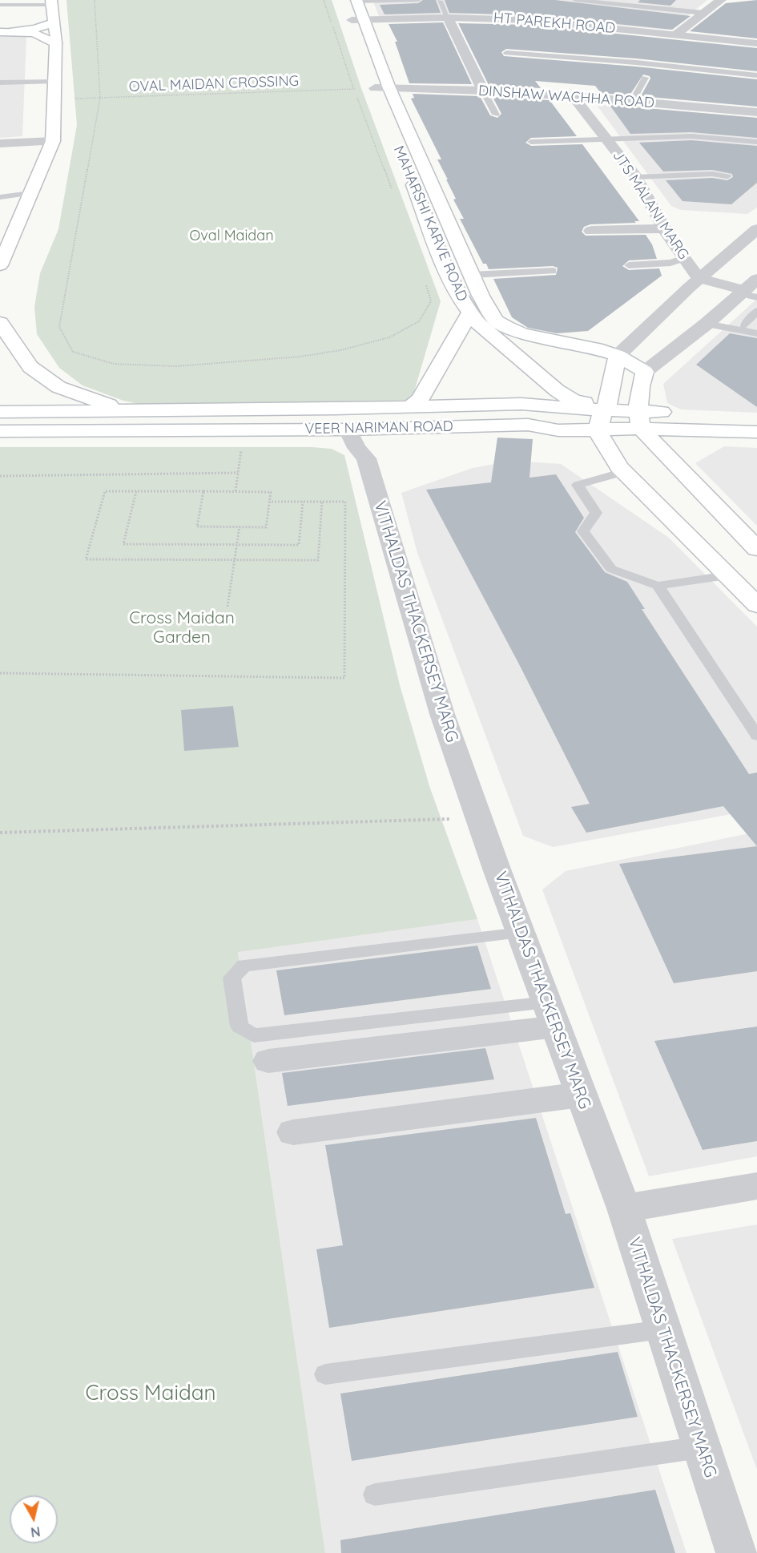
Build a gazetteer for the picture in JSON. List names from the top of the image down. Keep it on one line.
{"streets":{"main road":["MAHARSHI KARVE ROAD","VEER NARIMAN ROAD"],"street":["HT PAREKH ROAD","DINSHAW WACHHA ROAD","JTS MALANI MARG","VITHALDAS THACKERSEY MARG"],"path":["OVAL MAIDAN CROSSING"]},"crossings":[["HT PAREKH ROAD","MAHARSHI KARVE ROAD"],["OVAL MAIDAN CROSSING","DINSHAW WACHHA ROAD"],["OVAL MAIDAN CROSSING","MAHARSHI KARVE ROAD"],["DINSHAW WACHHA ROAD","JTS MALANI MARG"],["DINSHAW WACHHA ROAD","MAHARSHI KARVE ROAD"],["MAHARSHI KARVE ROAD","VEER NARIMAN ROAD"],["VEER NARIMAN ROAD","VITHALDAS THACKERSEY MARG"]],"parks":["Oval Maidan","Cross Maidan Garden","Cross Maidan"],"north":"bottom"}
